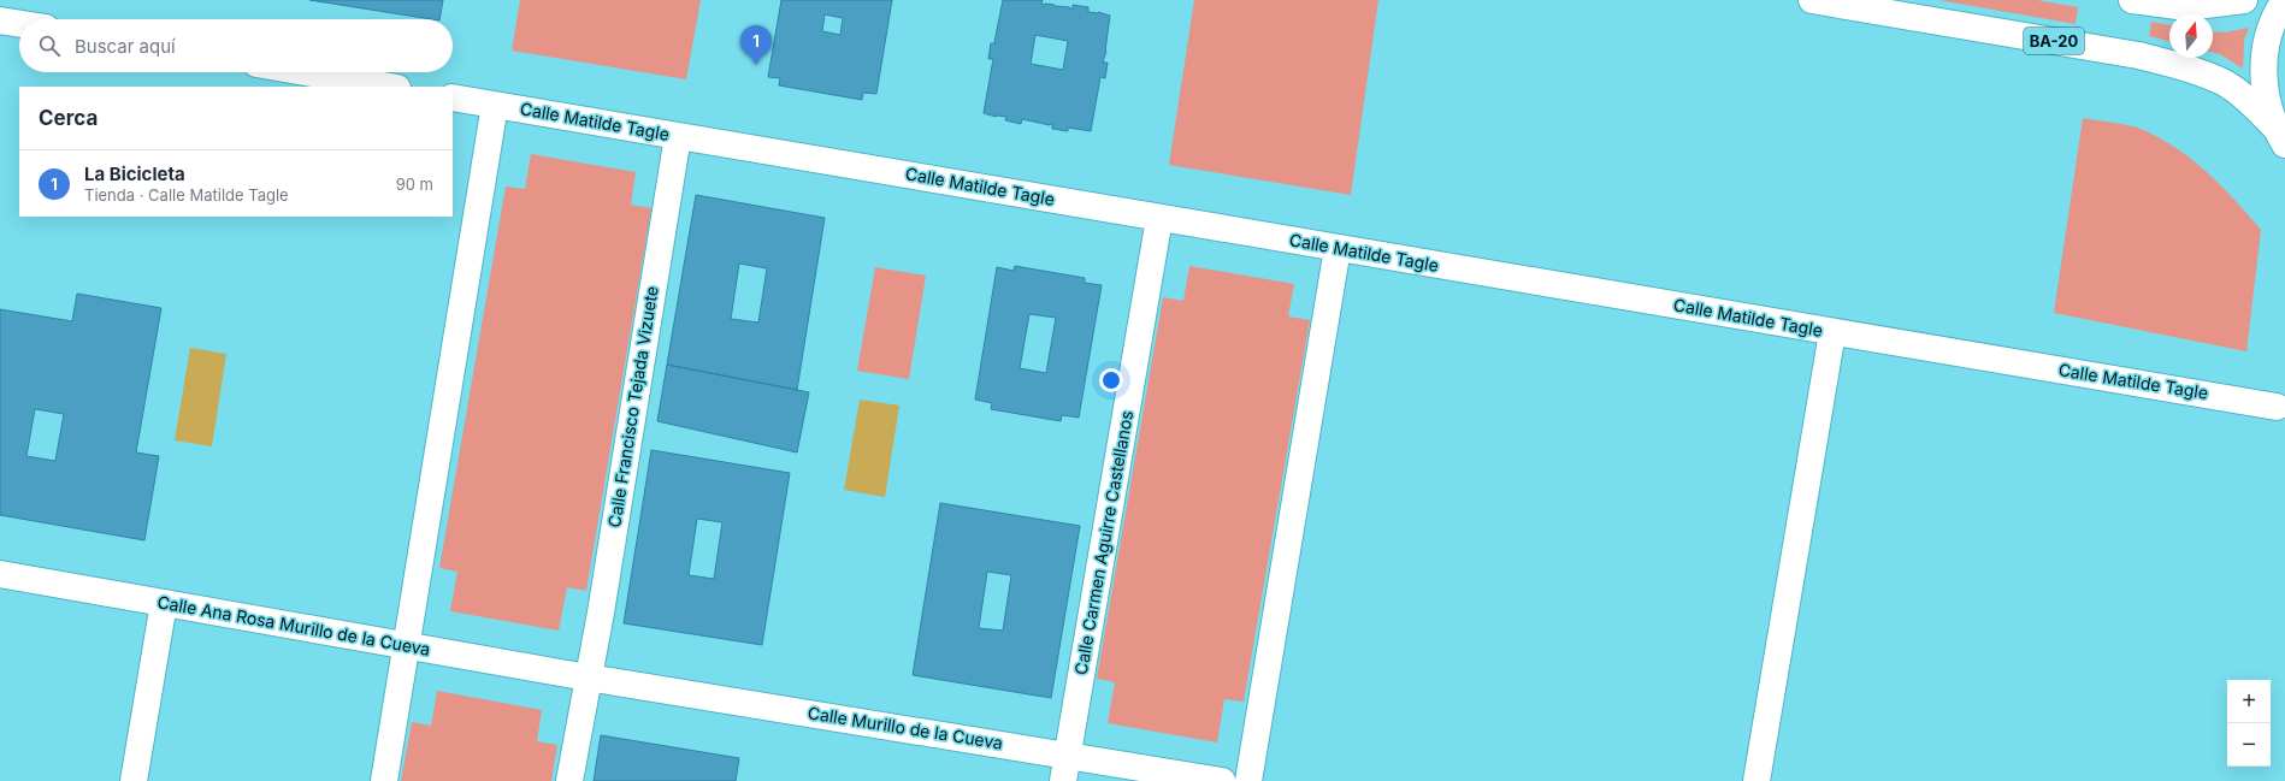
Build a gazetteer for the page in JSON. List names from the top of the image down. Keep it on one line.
{"streets":{"main road":["BA-20","Calle Matilde Tagle","Calle Francisco Tejada Vizuete","Calle Carmen Aguirre Castellanos","Calle Ana Rosa Murillo de la Cueva","Calle Murillo de la Cueva"]},"crossings":[["Calle Matilde Tagle","Calle Francisco Tejada Vizuete"],["Calle Matilde Tagle","Calle Carmen Aguirre Castellanos"],["Calle Francisco Tejada Vizuete","Calle Ana Rosa Murillo de la Cueva"],["Calle Francisco Tejada Vizuete","Calle Murillo de la Cueva"],["Calle Carmen Aguirre Castellanos","Calle Murillo de la Cueva"],["Calle Ana Rosa Murillo de la Cueva","Calle Murillo de la Cueva"]],"north":"top","page":{"search":"Buscar aquí","pins":"1","heading":"Cerca","list":[{"mark":"1","name":"La Bicicleta","note":"Tienda · Calle Matilde Tagle","value":"90 m"}],"map_buttons":["+","−"]}}
